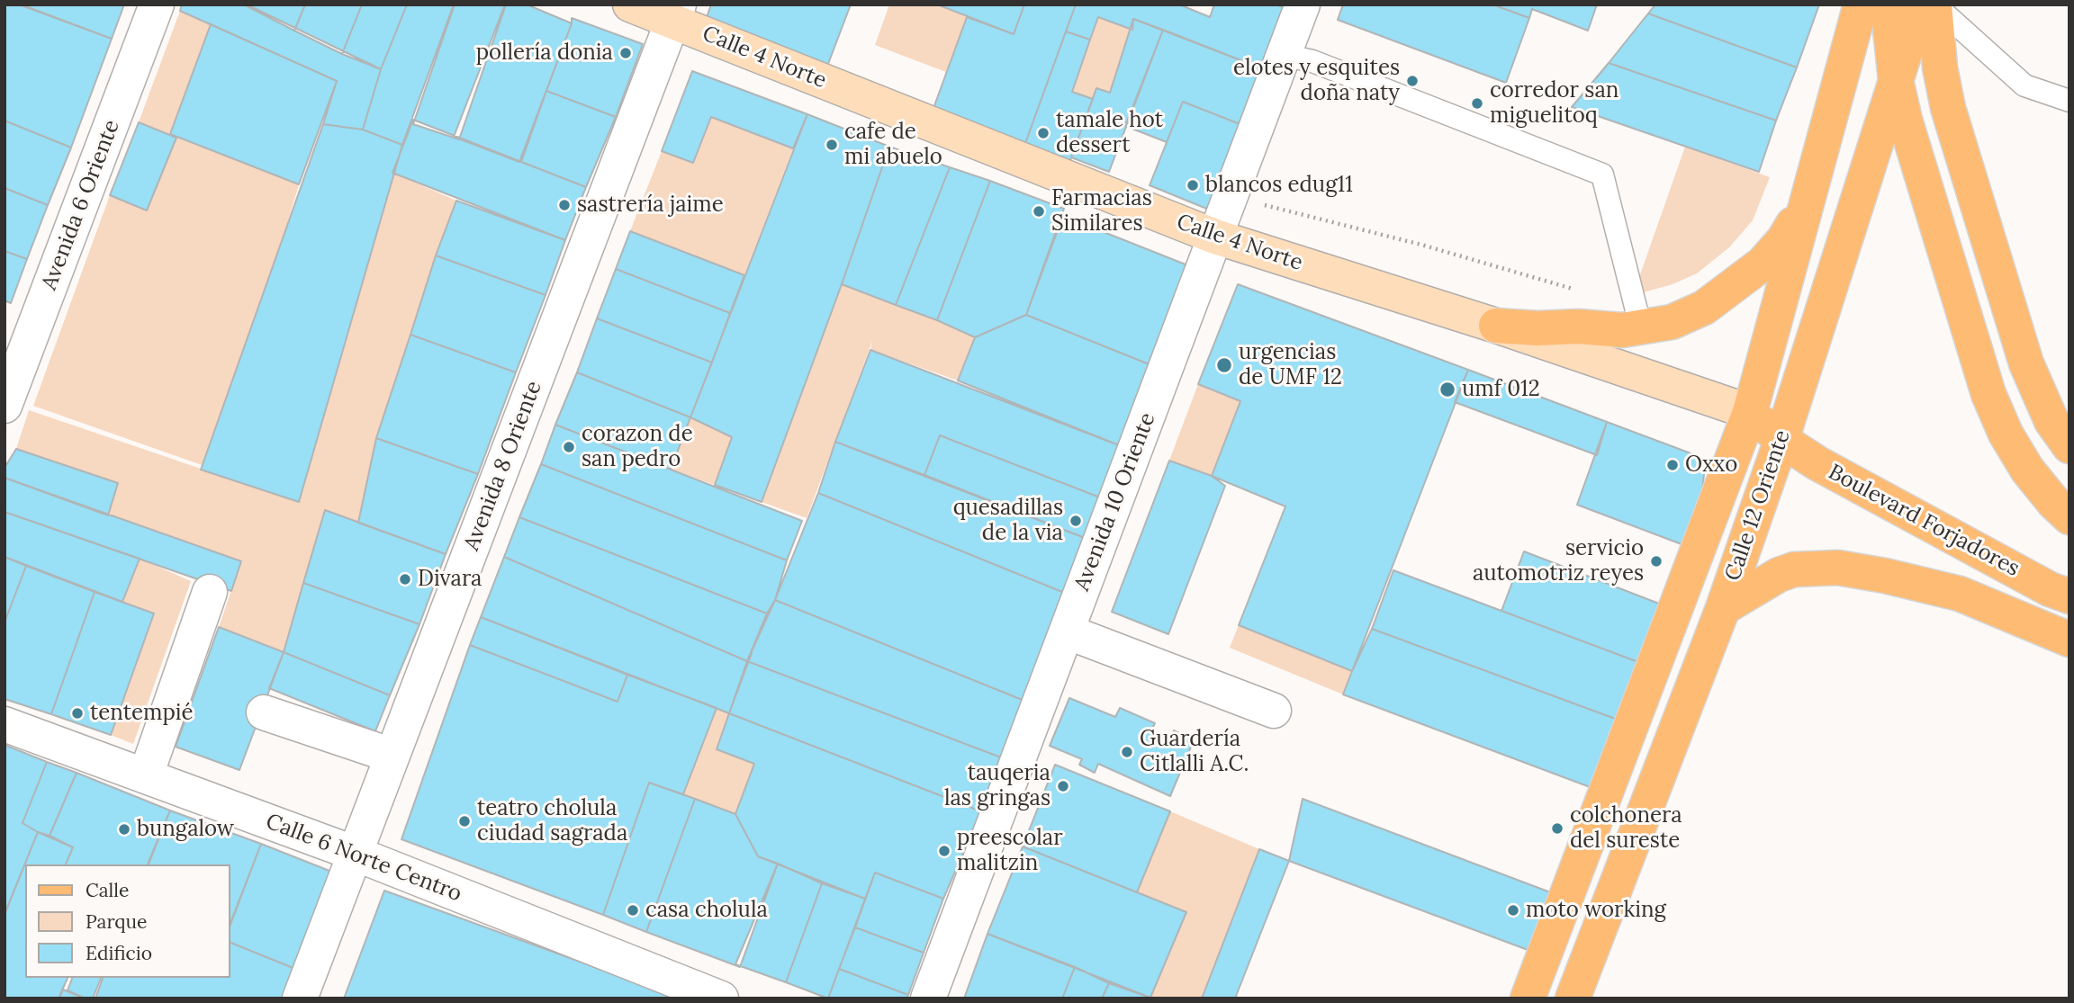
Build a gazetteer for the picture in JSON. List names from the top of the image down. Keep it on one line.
{"streets":{"main road":["Calle 4 Norte","Calle 12 Oriente","Boulevard Forjadores"],"street":["Avenida 6 Oriente","Avenida 8 Oriente","Avenida 10 Oriente","Calle 6 Norte Centro"]},"crossings":[["Calle 4 Norte","Avenida 8 Oriente"],["Calle 4 Norte","Avenida 10 Oriente"],["Calle 4 Norte","Calle 12 Oriente"],["Calle 4 Norte","Boulevard Forjadores"],["Avenida 8 Oriente","Calle 6 Norte Centro"],["Calle 12 Oriente","Boulevard Forjadores"]],"places":["pollería donia","elotes y esquites doña naty","corredor san miguelitoq","tamale hot dessert","cafe de mi abuelo","blancos edug11","sastrería jaime","Farmacias Similares","urgencias de UMF 12","umf 012","corazon de san pedro","Oxxo","quesadillas de la via","servicio automotriz reyes","Divara","tentempié","Guardería Citlalli A.C.","tauqeria las gringas","teatro cholula ciudad sagrada","colchonera del sureste","bungalow","preescolar malitzin","casa cholula","moto working"],"legend":["Calle","Parque","Edificio"]}
